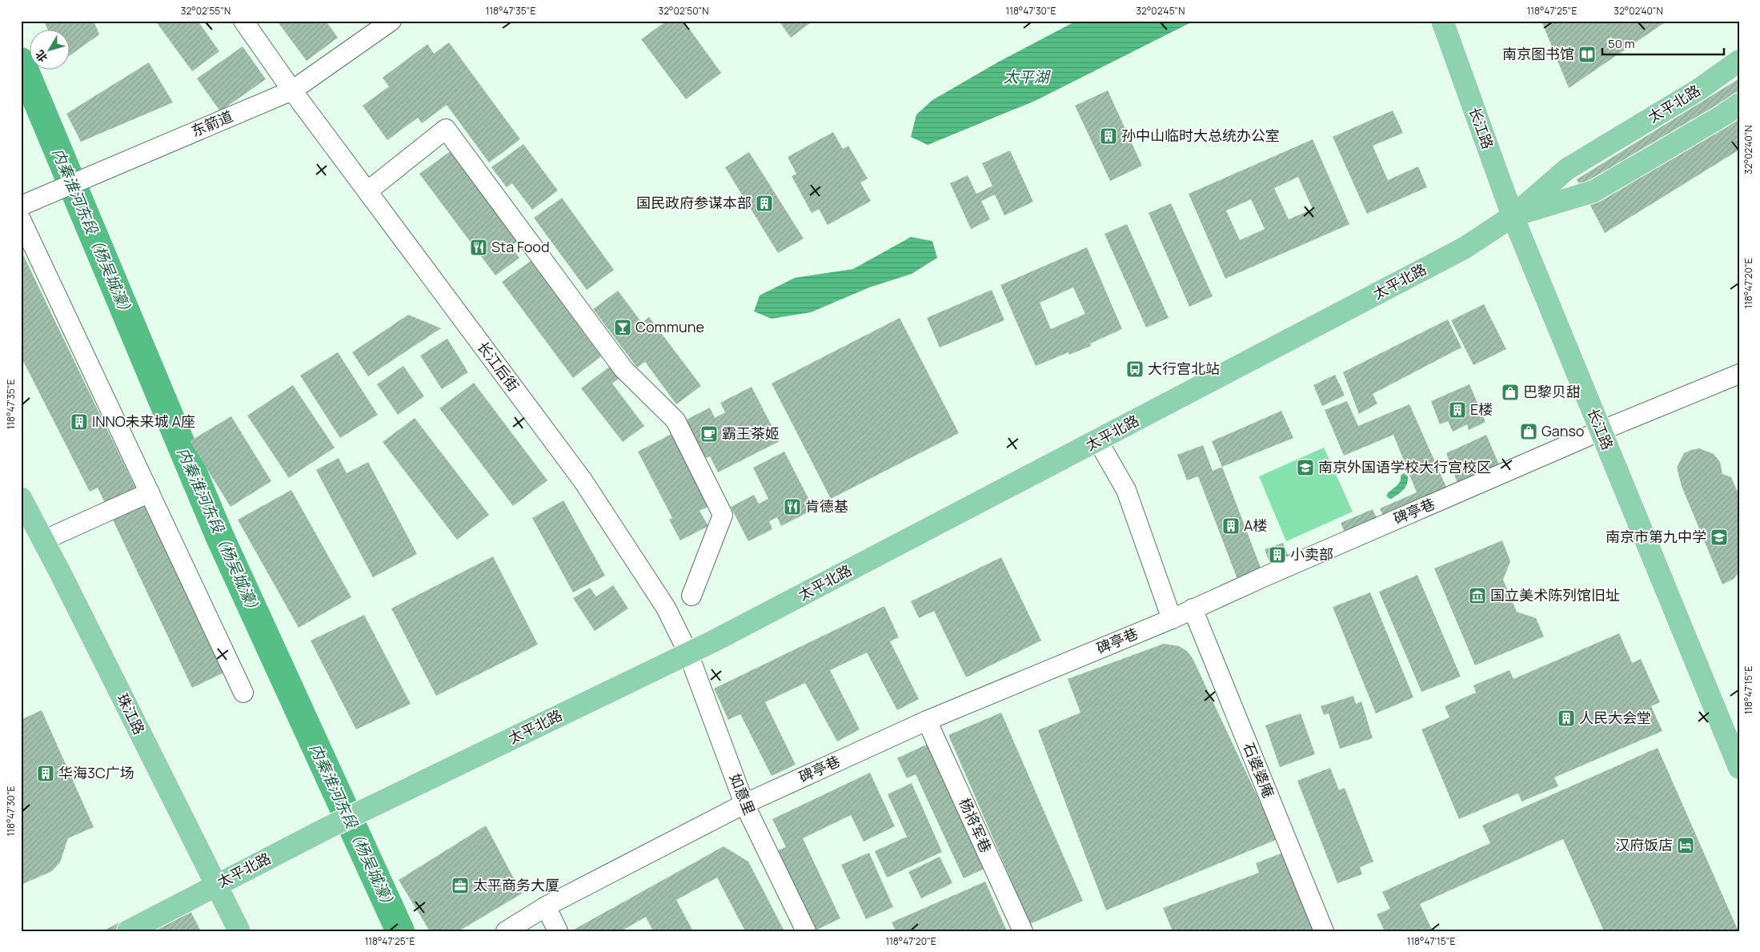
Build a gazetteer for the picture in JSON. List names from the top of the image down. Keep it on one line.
{"streets":{"main road":["太平北路","长江路","珠江路"],"street":["东箭道","长江后街","碑亭巷","石婆婆庵","如意里","杨将军巷"]},"crossings":[["太平北路","长江路"],["太平北路","长江后街"],["太平北路","珠江路"],["太平北路","如意里"],["东箭道","长江后街"],["长江路","碑亭巷"],["长江后街","如意里"],["碑亭巷","石婆婆庵"],["碑亭巷","如意里"],["碑亭巷","杨将军巷"]],"water":["太平湖","内秦淮河东段（杨吴城濠）"],"places":{"library":["南京图书馆"],"building":["孙中山临时大总统办公室","国民政府参谋本部","E楼","INNO未来城 A座","A楼","小卖部","人民大会堂","华海3C广场"],"restaurant":["Sta Food","肯德基"],"bar":["Commune"],"bus stop":["大行宫北站"],"shop":["巴黎贝甜","Ganso"],"cafe":["霸王茶姬"],"school or university":["南京外国语学校大行宫校区","南京市第九中学"],"museum":["国立美术陈列馆旧址"],"hotel":["汉府饭店"],"office":["太平商务大厦"]},"scale_bar":"50 m","north":"bottom left","coordinates":["32°02'55\"N","118°47'35\"E","32°02'50\"N","118°47'30\"E","32°02'45\"N","118°47'25\"E","32°02'40\"N","118°47'20\"E","118°47'15\"E"]}
